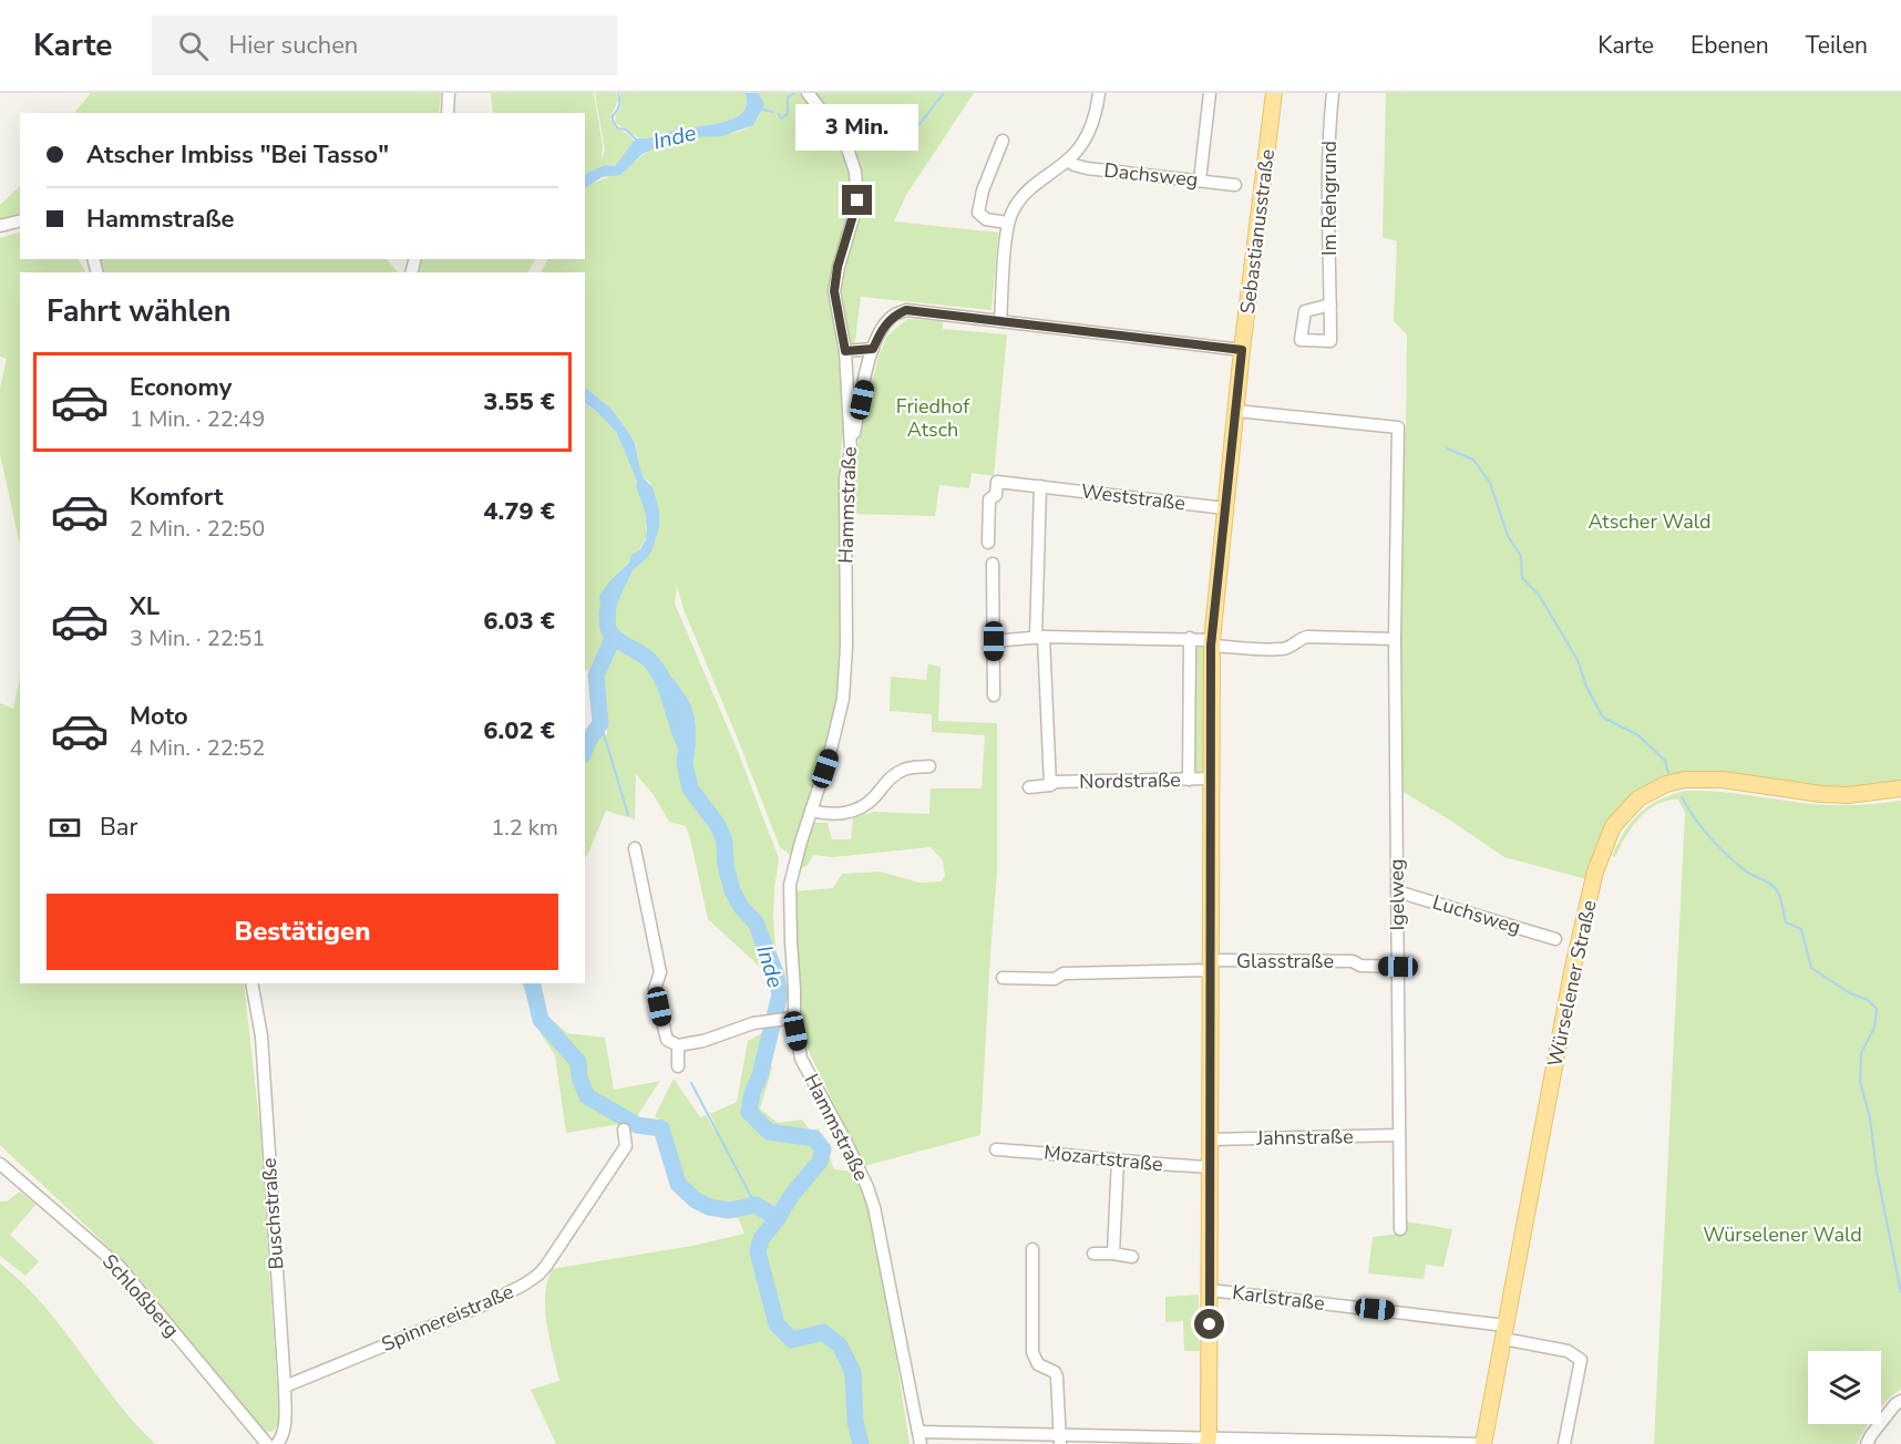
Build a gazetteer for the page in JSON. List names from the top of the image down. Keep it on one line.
{"streets":{"main road":["Sebastianusstraße","Würselener Straße"],"street":["Dachsweg","Im Rehgrund","Weststraße","Hammstraße","Nordstraße","Igelweg","Luchsweg","Glasstraße","Jahnstraße","Mozartstraße","Buschstraße","Schloßberg","Karlstraße","Spinnereistraße"]},"crossings":[["Sebastianusstraße","Weststraße"],["Sebastianusstraße","Nordstraße"],["Sebastianusstraße","Igelweg"],["Sebastianusstraße","Glasstraße"],["Sebastianusstraße","Jahnstraße"],["Sebastianusstraße","Mozartstraße"],["Sebastianusstraße","Karlstraße"],["Weststraße","Nordstraße"],["Igelweg","Luchsweg"],["Igelweg","Glasstraße"],["Igelweg","Jahnstraße"],["Würselener Straße","Karlstraße"],["Buschstraße","Spinnereistraße"]],"water":["Inde"],"parks":["Friedhof Atsch","Atscher Wald","Würselener Wald"],"page":{"header":"Karte","search":"Hier suchen","nav":["Karte","Ebenen","Teilen"],"bubble":"3 Min.","banner":["Atscher Imbiss \"Bei Tasso\"","Hammstraße"],"heading":"Fahrt wählen","list":[{"name":"Economy","note":"1 Min. · 22:49","value":"3.55 €"},{"name":"Komfort","note":"2 Min. · 22:50","value":"4.79 €"},{"name":"XL","note":"3 Min. · 22:51","value":"6.03 €"},{"name":"Moto","note":"4 Min. · 22:52","value":"6.02 €"}],"pay":["Bar","1.2 km"],"buttons":"Bestätigen"}}
